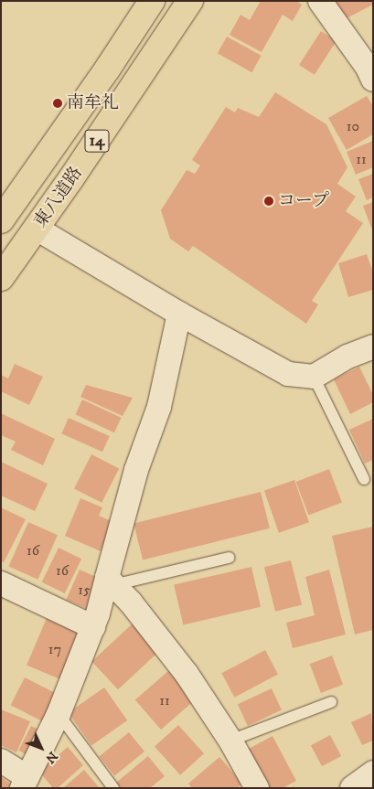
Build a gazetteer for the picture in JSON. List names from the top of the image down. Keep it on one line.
{"streets":{"main road":["14","東八道路"]},"places":["南牟礼","コープ"],"house_numbers":["10","11","16","16","15","17","11"],"north":"bottom right"}
